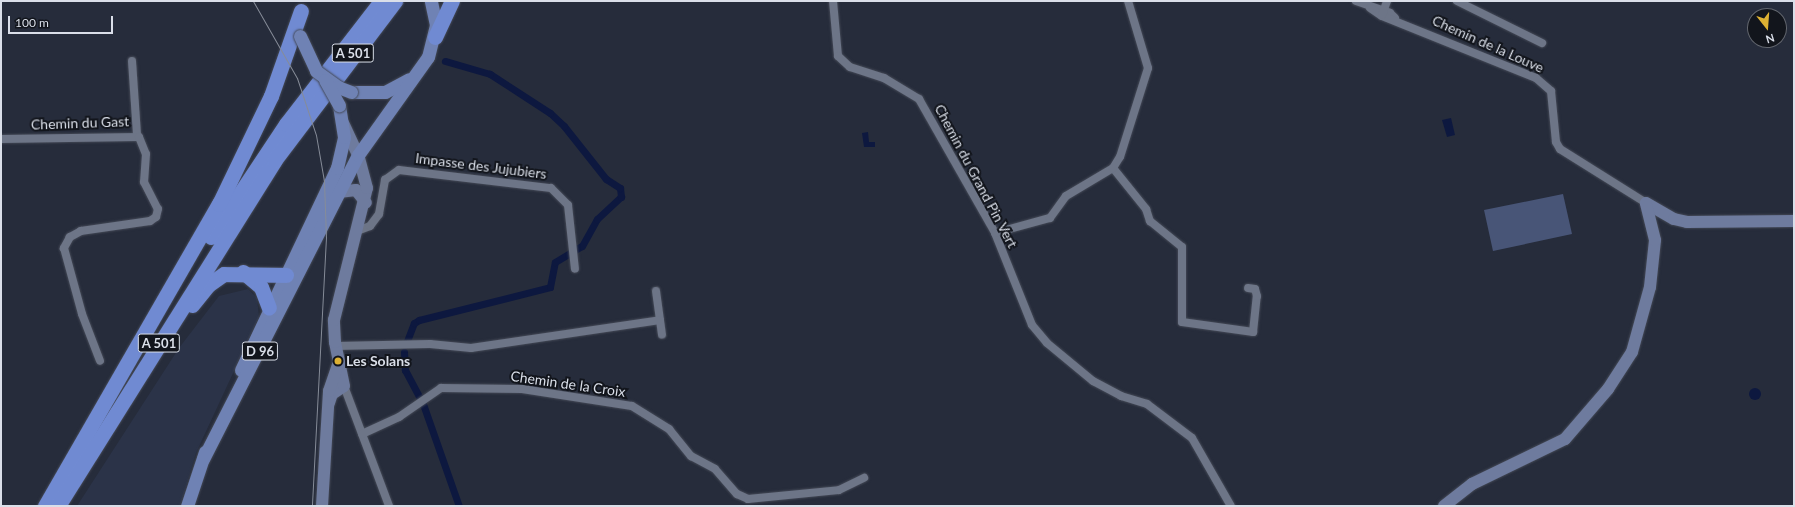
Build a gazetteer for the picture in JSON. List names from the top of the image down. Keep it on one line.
{"streets":{"highway":["A 501"],"main road":["D 96"],"street":["Chemin de la Louve","Chemin du Gast","Impasse des Jujubiers","Chemin du Grand Pin Vert","Chemin de la Croix"]},"places":["Les Solans"],"scale_bar":"100 m","north":"bottom"}
